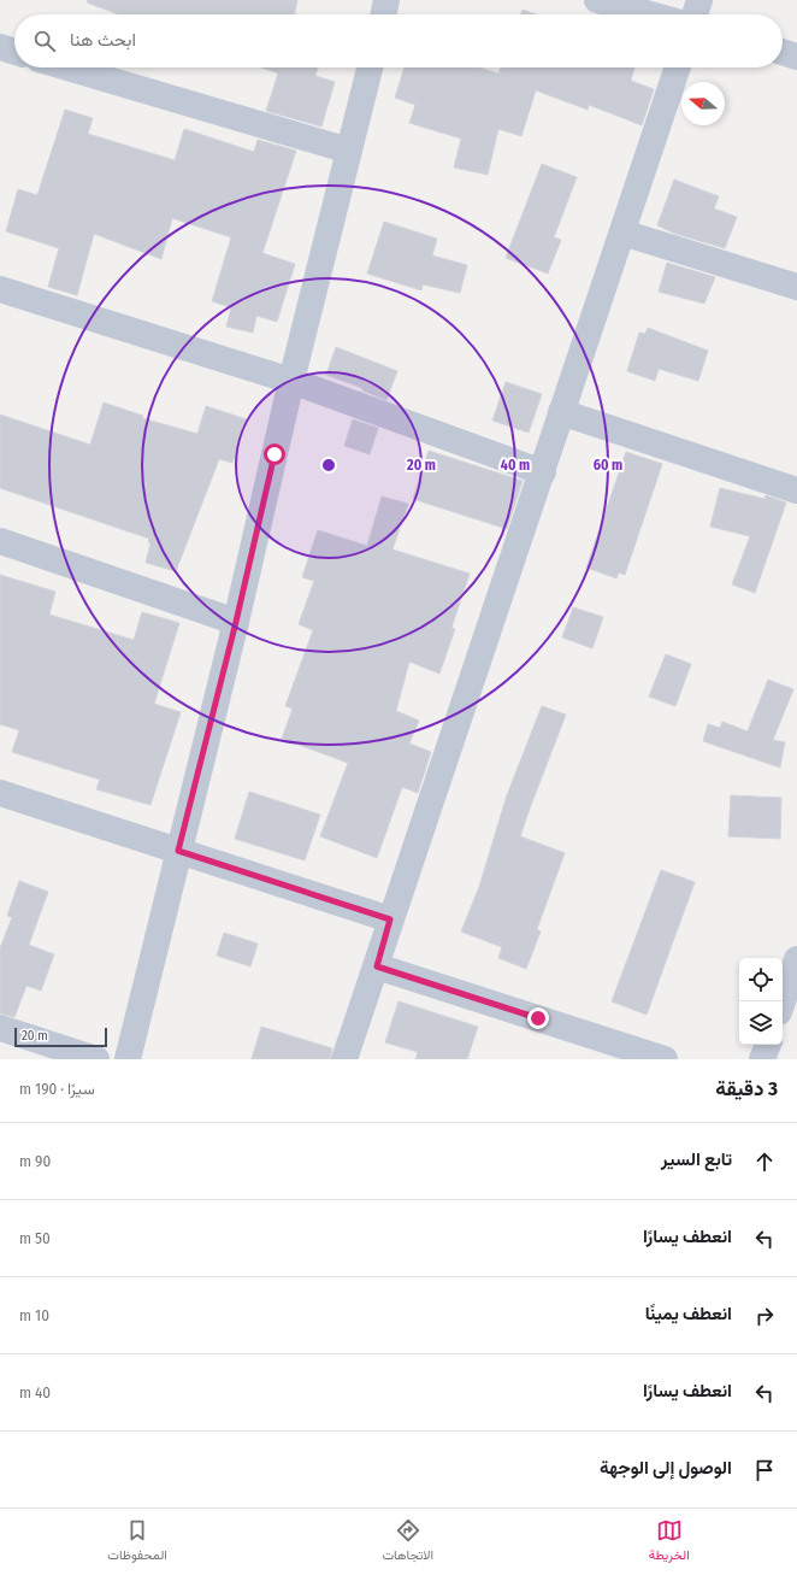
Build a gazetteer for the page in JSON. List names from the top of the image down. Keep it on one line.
{"scale_bar":"20 m","north":"left","page":{"search":"ابحث هنا","scale":"20 m","heading":["3 دقيقة","سيرًا · 190 m"],"list":[["تابع السير","90 m"],["انعطف يسارًا","50 m"],["انعطف يمينًا","10 m"],["انعطف يسارًا","40 m"],"الوصول إلى الوجهة"],"nav":["الخريطة","الاتجاهات","المحفوظات"]},"rings":["20 m","40 m","60 m"]}
